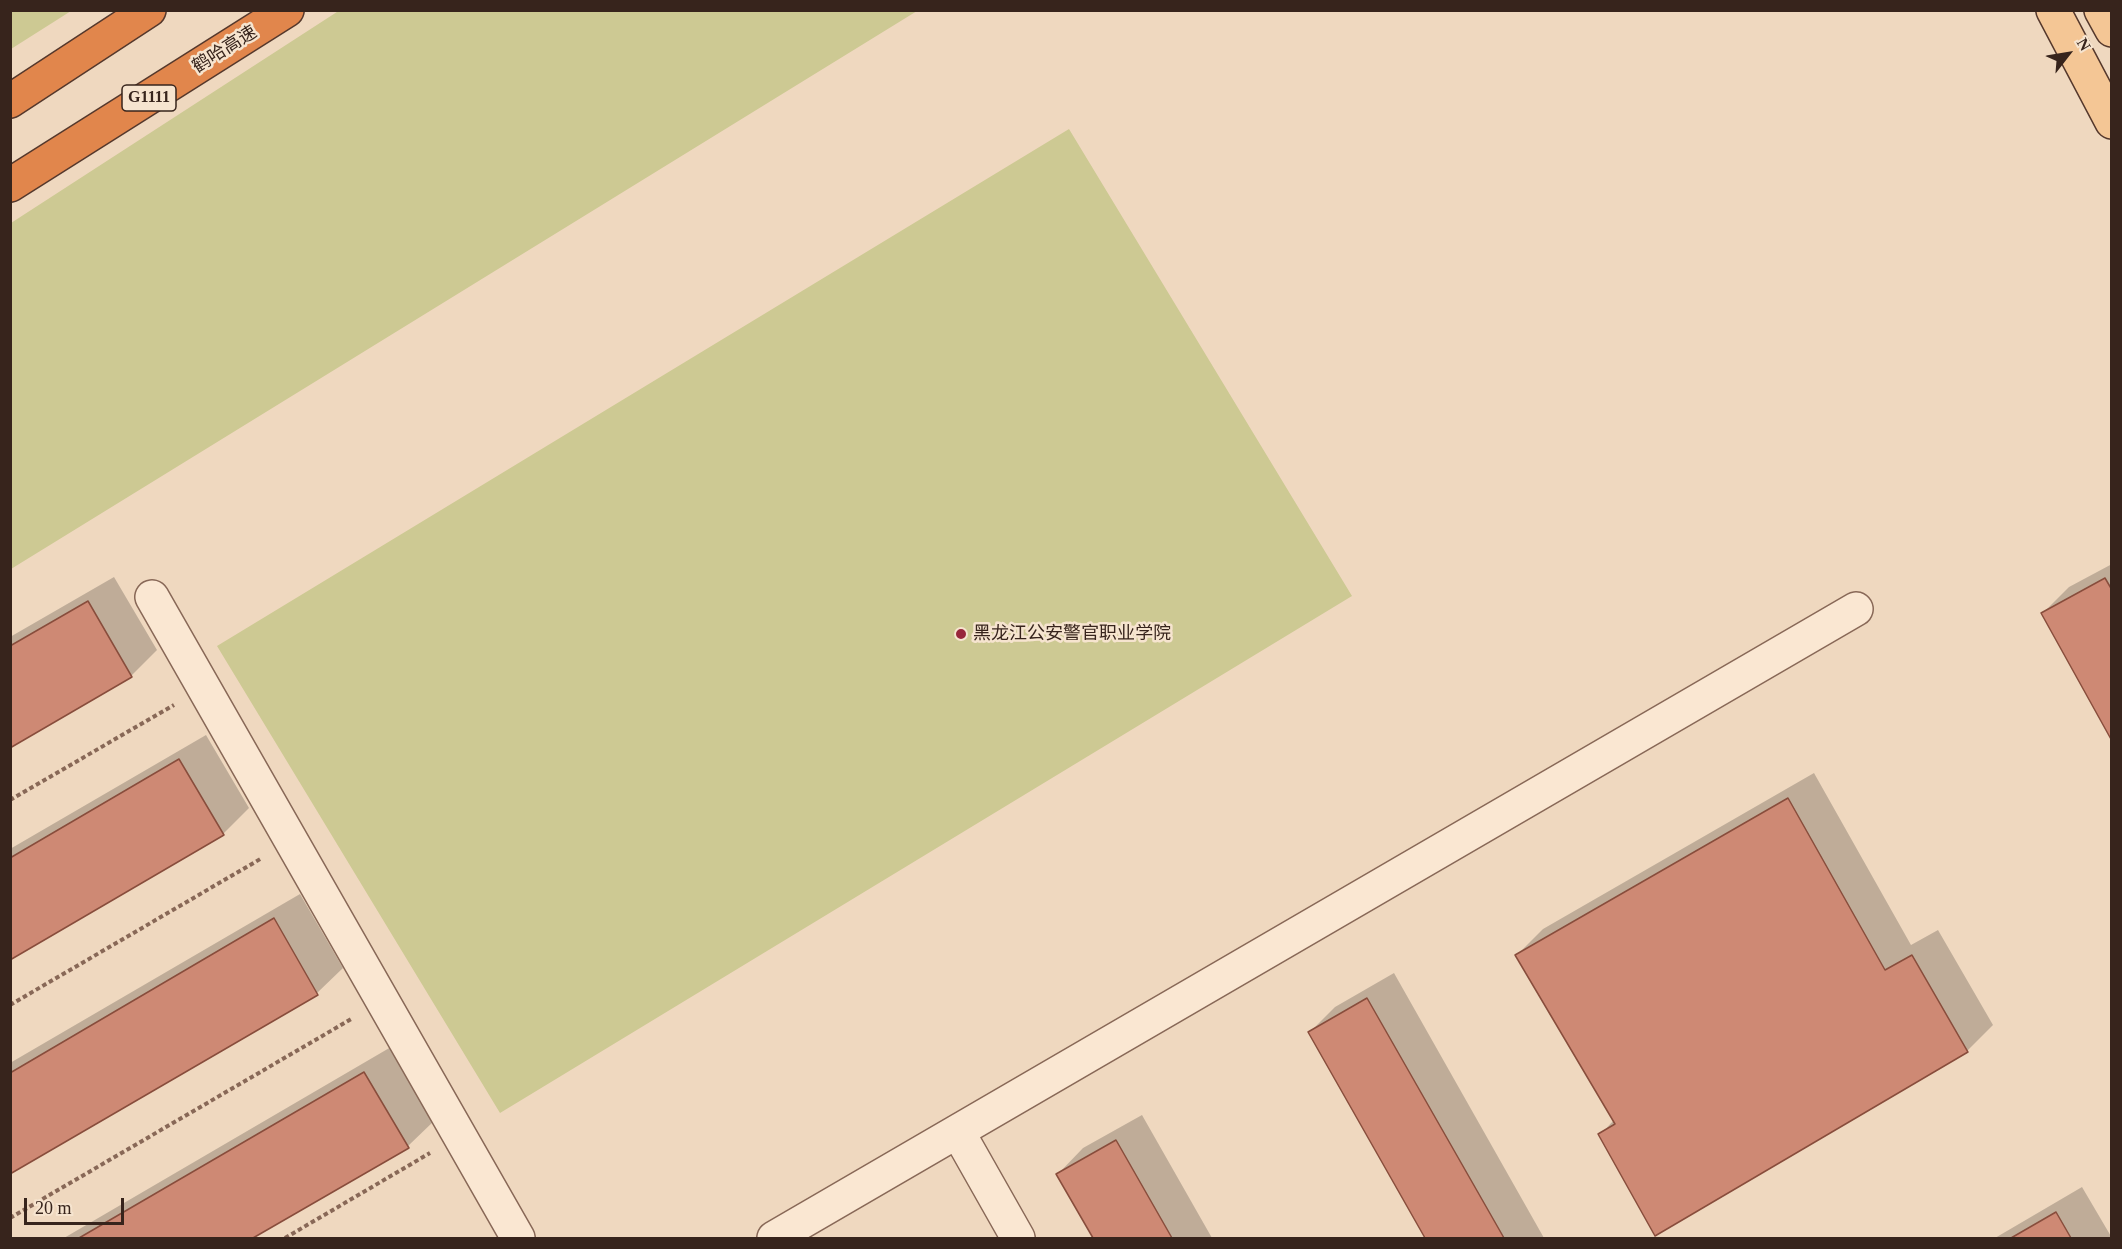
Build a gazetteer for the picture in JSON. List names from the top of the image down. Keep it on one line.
{"streets":{"highway":["鹤哈高速","G1111"]},"places":["黑龙江公安警官职业学院"],"scale_bar":"20 m","north":"top right"}
